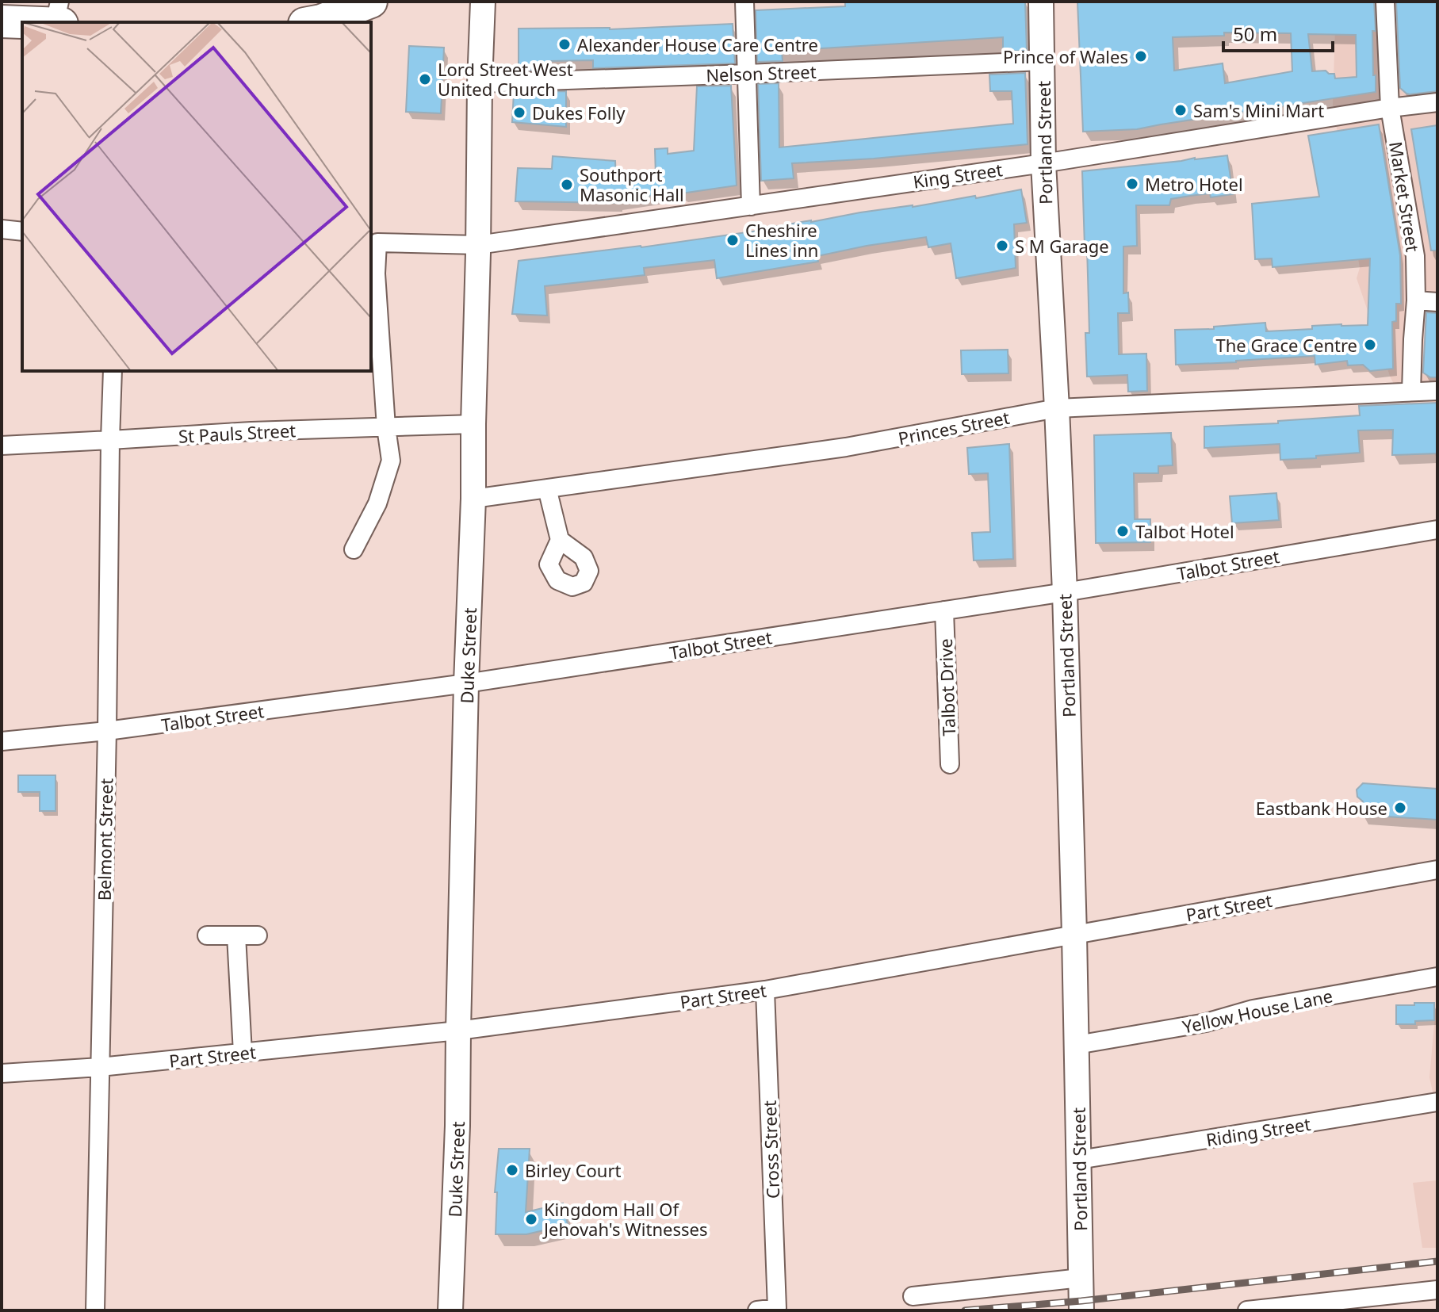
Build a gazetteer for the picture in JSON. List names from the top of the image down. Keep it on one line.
{"streets":{"street":["Nelson Street","Portland Street","King Street","Market Street","Princes Street","St Pauls Street","Talbot Street","Duke Street","Talbot Drive","Belmont Street","Part Street","Yellow House Lane","Riding Street","Cross Street"]},"crossings":[["Nelson Street","Portland Street"],["Nelson Street","Duke Street"],["Portland Street","King Street"],["Portland Street","Princes Street"],["Portland Street","Talbot Street"],["Portland Street","Part Street"],["Portland Street","Yellow House Lane"],["Portland Street","Riding Street"],["King Street","Market Street"],["King Street","Duke Street"],["Market Street","Princes Street"],["Princes Street","Duke Street"],["St Pauls Street","Duke Street"],["St Pauls Street","Belmont Street"],["Talbot Street","Duke Street"],["Talbot Street","Talbot Drive"],["Talbot Street","Belmont Street"],["Duke Street","Part Street"],["Belmont Street","Part Street"],["Part Street","Cross Street"]],"places":["Alexander House Care Centre","Prince of Wales","Lord Street West United Church","Sam's Mini Mart","Dukes Folly","Metro Hotel","Southport Masonic Hall","Cheshire Lines inn","S M Garage","The Grace Centre","Talbot Hotel","Eastbank House","Birley Court","Kingdom Hall Of Jehovah's Witnesses"],"scale_bar":"50 m"}
